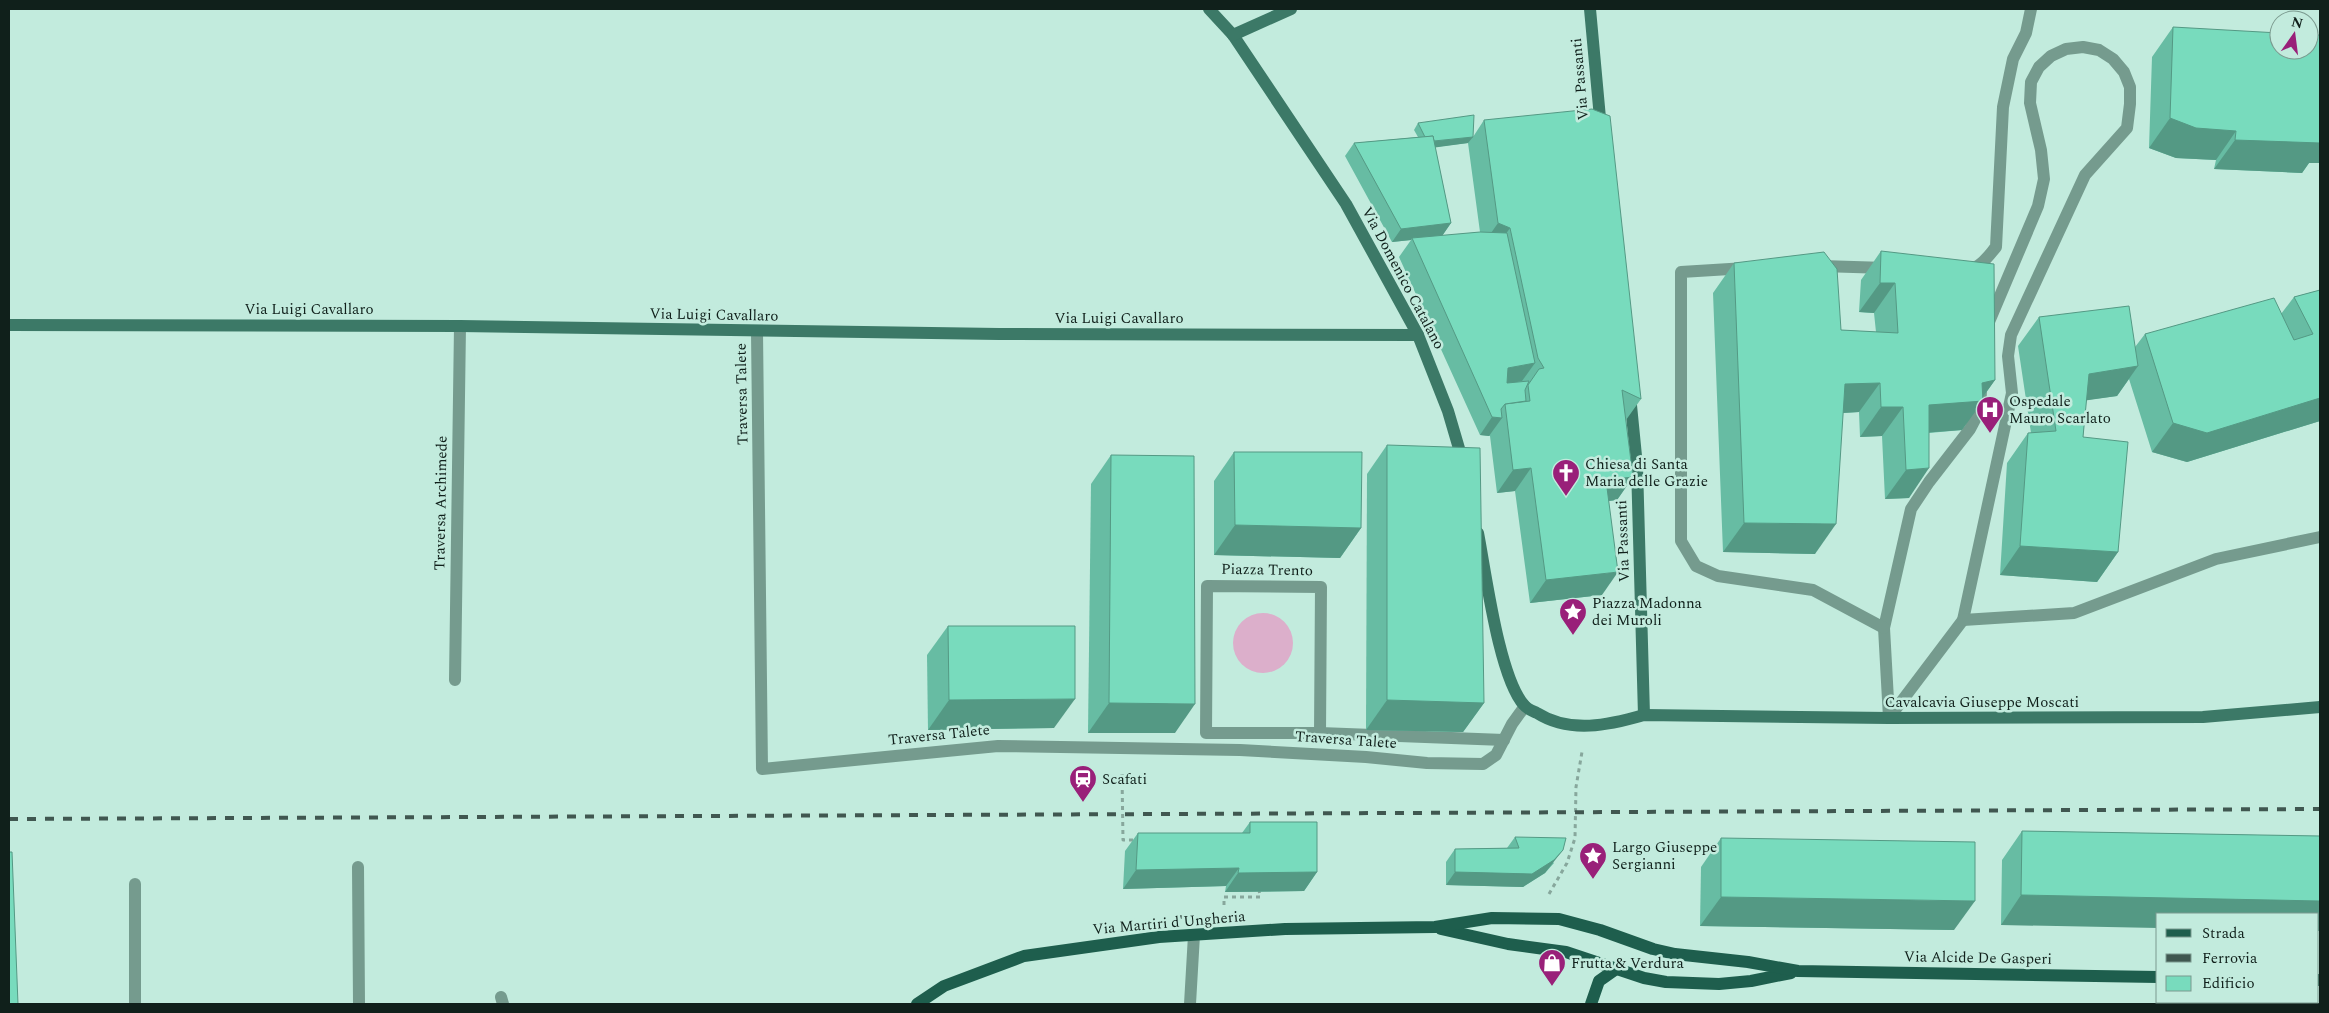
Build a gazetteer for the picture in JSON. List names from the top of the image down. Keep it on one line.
{"streets":{"main road":["Via Martiri d'Ungheria","Via Alcide De Gasperi"],"street":["Via Passanti","Via Domenico Catalano","Via Luigi Cavallaro","Traversa Talete","Traversa Archimede","Piazza Trento","Cavalcavia Giuseppe Moscati"]},"crossings":[["Via Passanti","Cavalcavia Giuseppe Moscati"],["Via Domenico Catalano","Via Luigi Cavallaro"],["Via Luigi Cavallaro","Traversa Talete"],["Via Luigi Cavallaro","Traversa Archimede"],["Traversa Talete","Piazza Trento"],["Via Martiri d'Ungheria","Via Alcide De Gasperi"]],"places":{"hospital":["Ospedale Mauro Scarlato"],"church":["Chiesa di Santa Maria delle Grazie"],"place":["Piazza Madonna dei Muroli","Largo Giuseppe Sergianni"],"station":["Scafati"],"shop":["Frutta & Verdura"]},"legend":["Strada","Ferrovia","Edificio"],"north":"top"}
